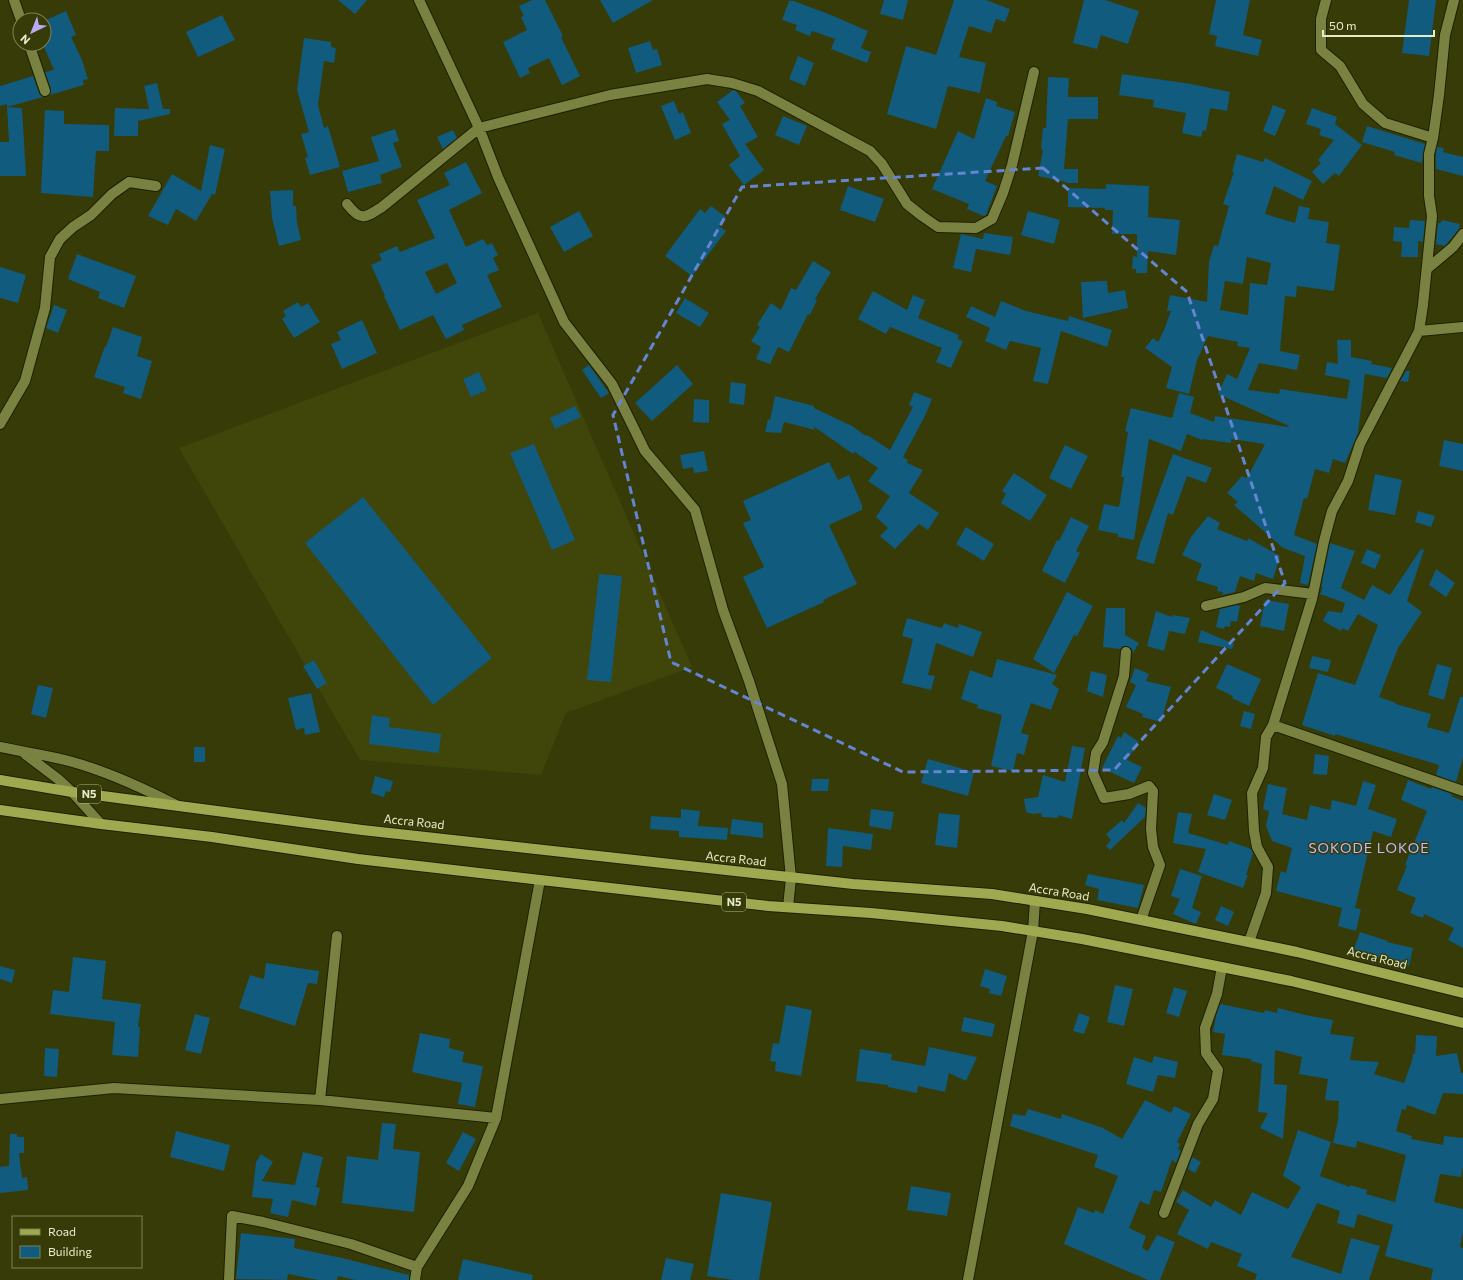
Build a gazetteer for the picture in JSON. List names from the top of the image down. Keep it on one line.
{"streets":{"main road":["N5","Accra Road"]},"districts":["SOKODE LOKOE"],"legend":["Road","Building"],"scale_bar":"50 m","north":"bottom left"}
